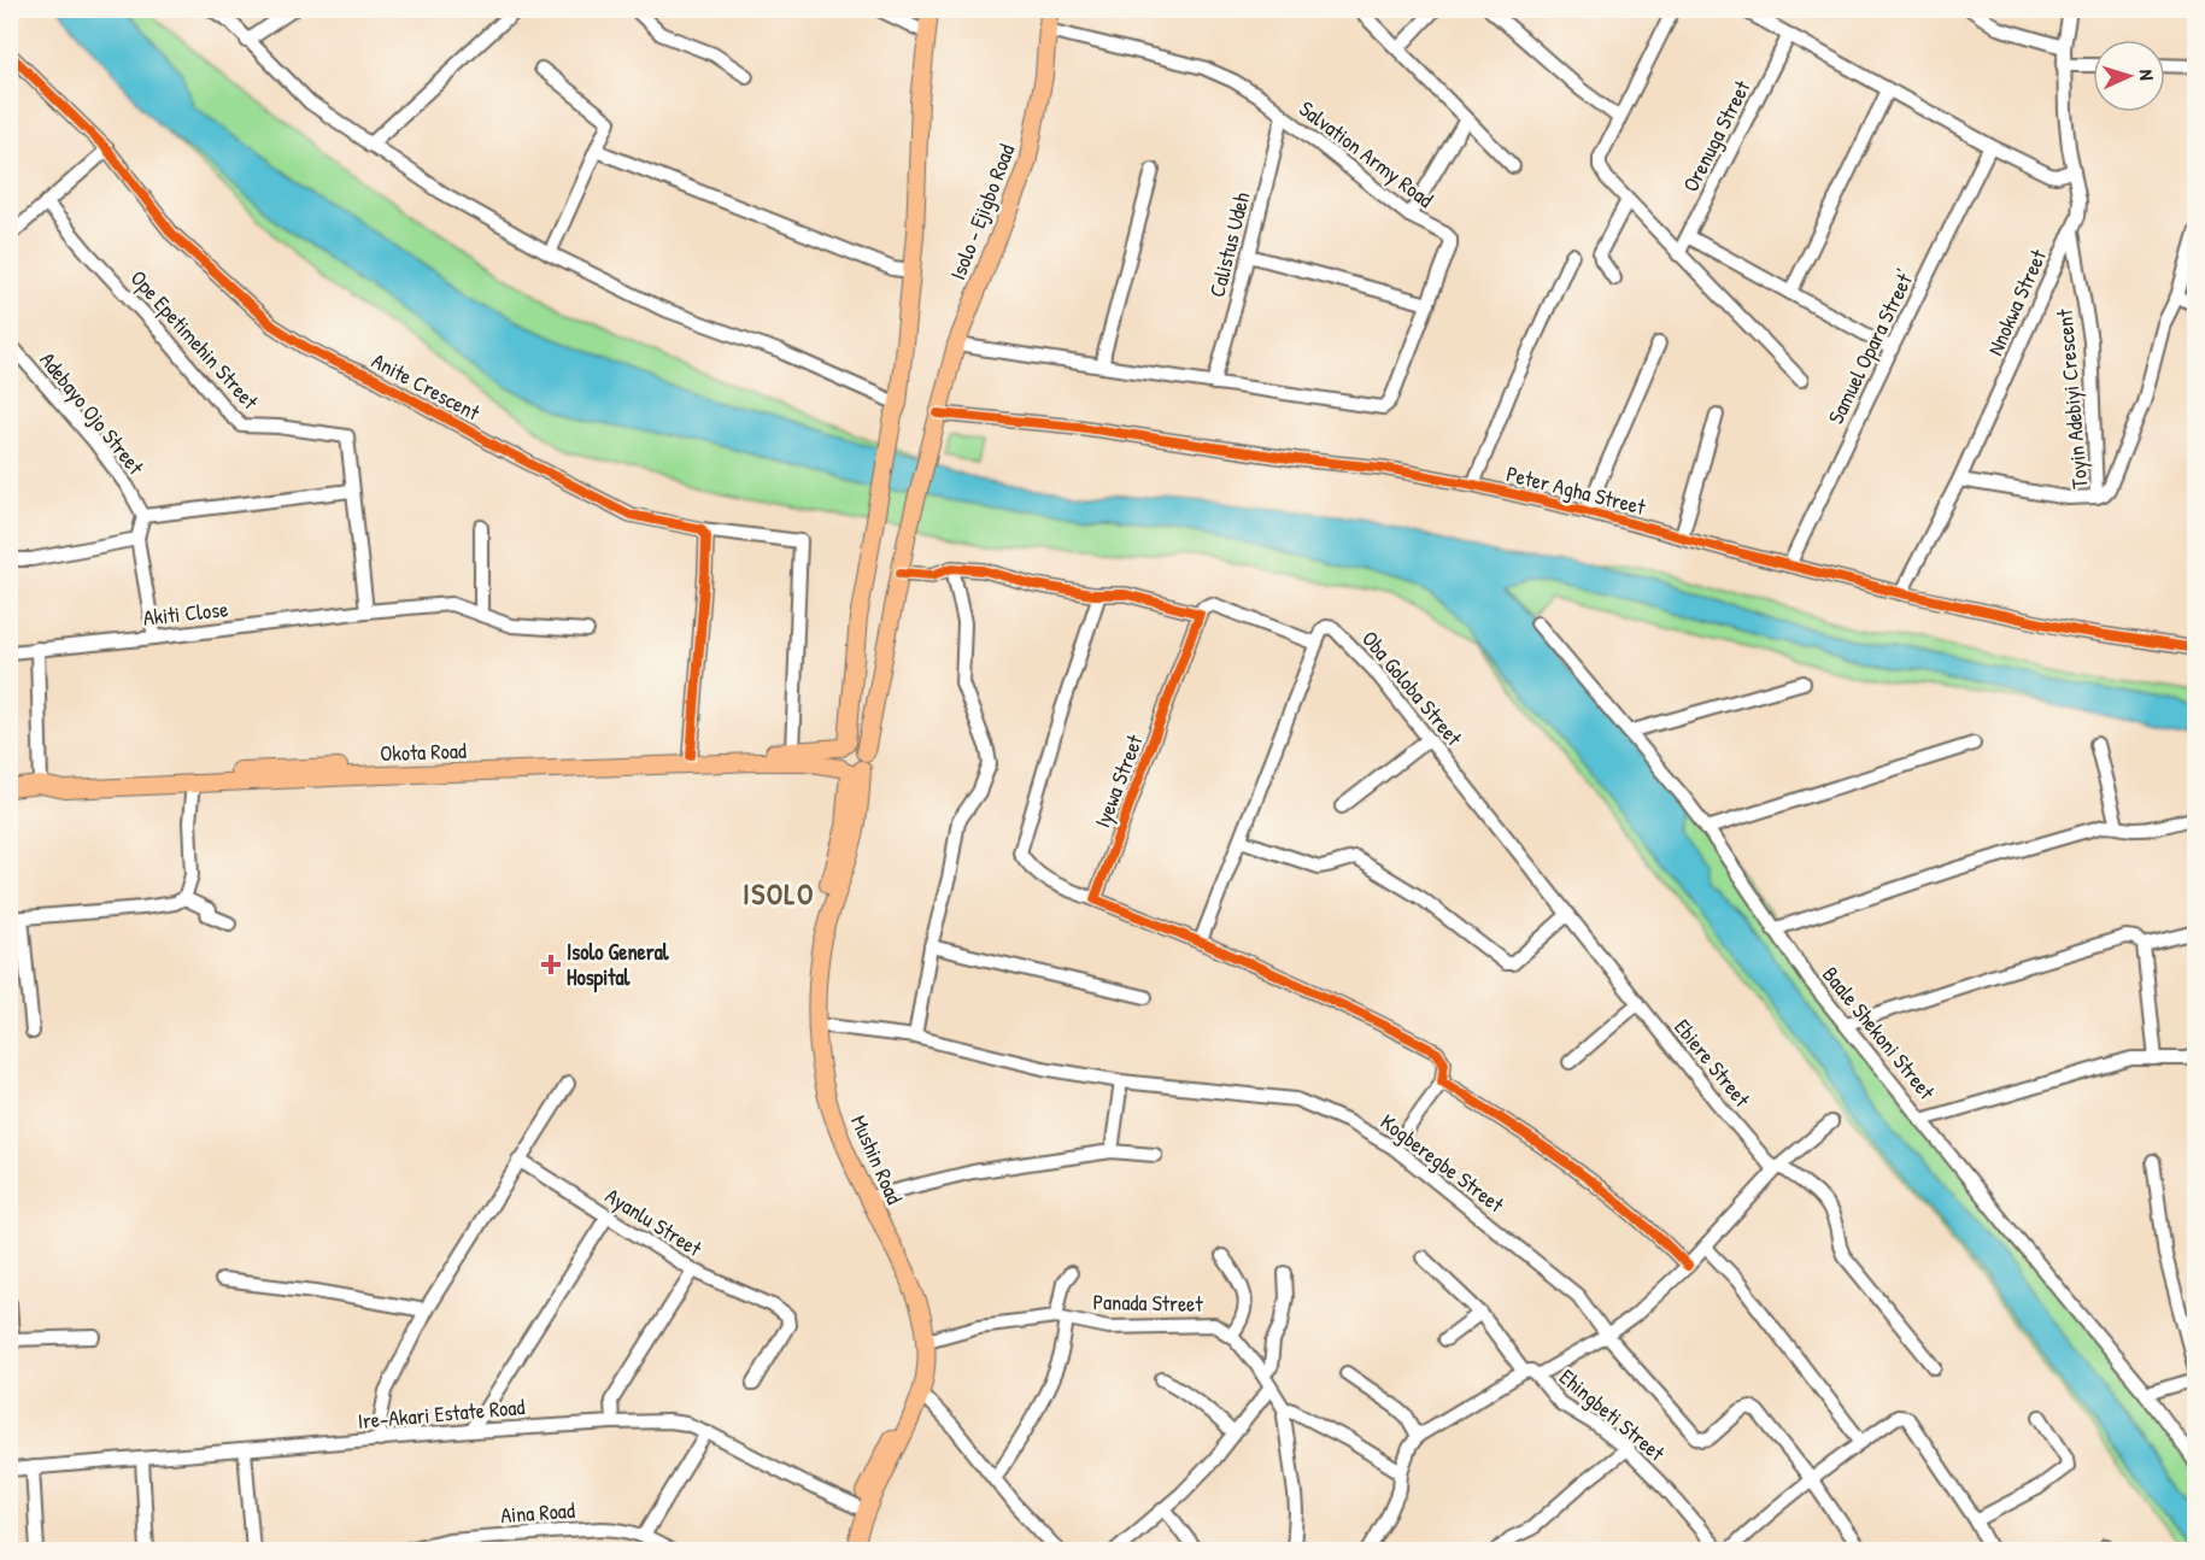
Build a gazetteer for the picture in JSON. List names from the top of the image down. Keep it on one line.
{"streets":{"main road":["Isolo - Ejigbo Road","Okota Road","Mushin Road"],"street":["Orenuga Street","Salvation Army Road","Calistus Udeh","Nnokwa Street","Ope Epetimehin Street","Samuel Opara Street'","Anite Crescent","Toyin Adebiyi Crescent","Adebayo Ojo Street","Peter Agha Street","Akiti Close","Oba Goloba Street","Iyewa Street","Baale Shekoni Street","Ebiere Street","Kogberegbe Street","Ayanlu Street","Panada Street","Ire-Akari Estate Road","Ehingbeti Street","Aina Road"]},"crossings":[["Salvation Army Road","Isolo - Ejigbo Road"],["Salvation Army Road","Calistus Udeh"],["Isolo - Ejigbo Road","Peter Agha Street"],["Nnokwa Street","Toyin Adebiyi Crescent"],["Nnokwa Street","Peter Agha Street"],["Samuel Opara Street'","Peter Agha Street"],["Oba Goloba Street","Ebiere Street"],["Okota Road","Mushin Road"],["Mushin Road","Kogberegbe Street"],["Mushin Road","Panada Street"],["Mushin Road","Ire-Akari Estate Road"]],"districts":["ISOLO"],"places":{"health":["Isolo General Hospital"]},"north":"right"}
